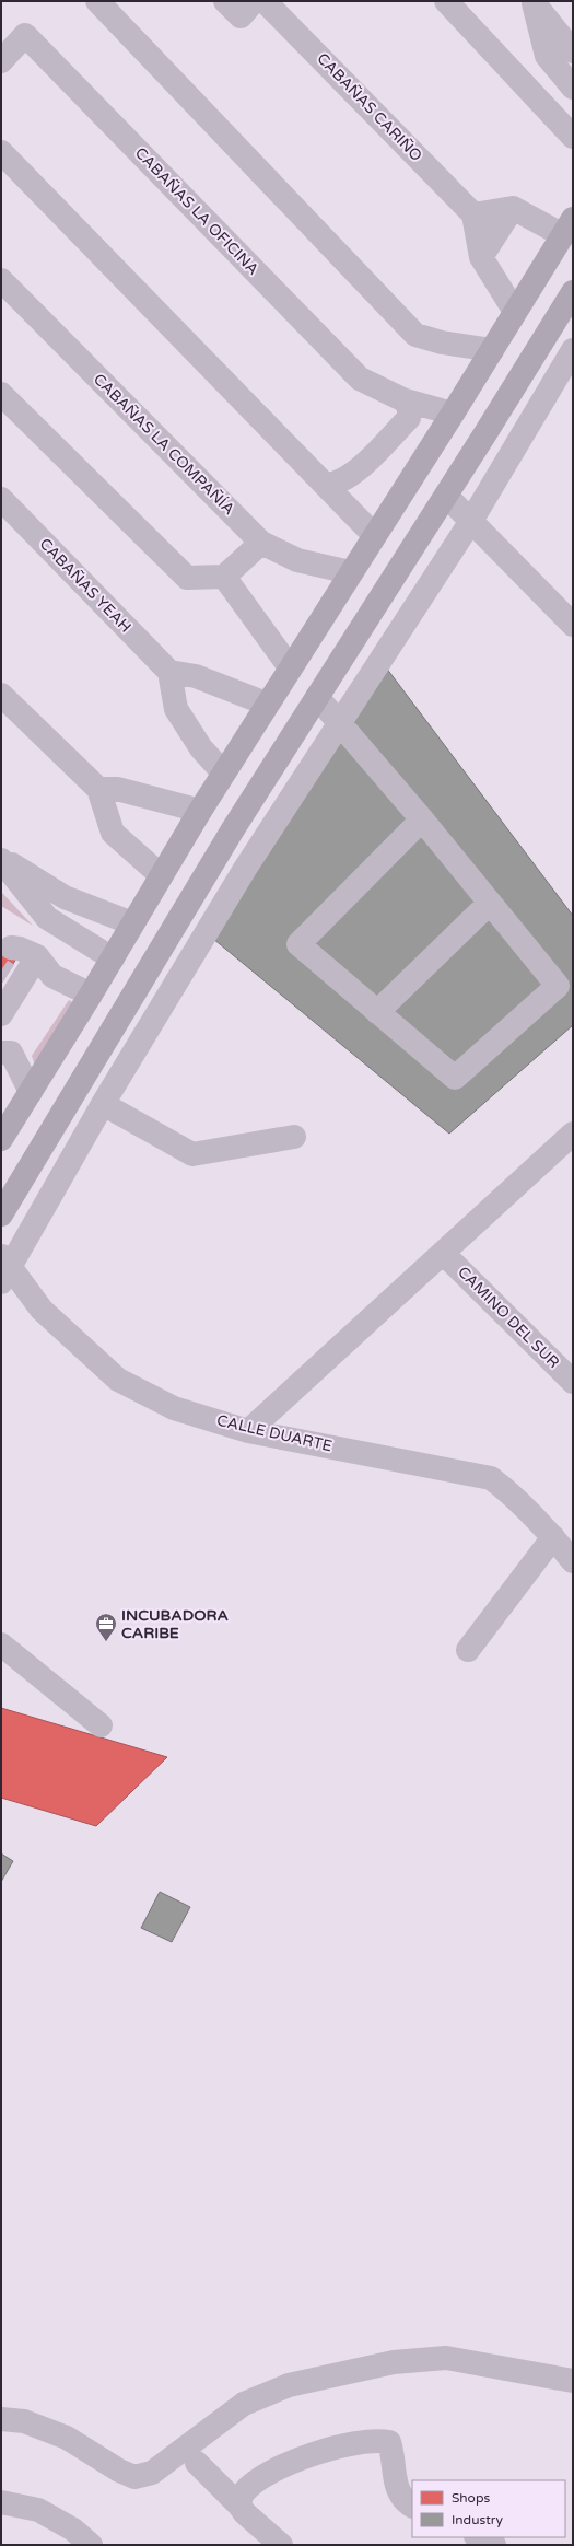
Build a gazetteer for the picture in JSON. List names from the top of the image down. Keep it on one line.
{"streets":{"street":["CABAÑAS CARIÑO","CABAÑAS LA OFICINA","CABAÑAS LA COMPAÑÍA","CABAÑAS YEAH","CAMINO DEL SUR","CALLE DUARTE"]},"places":{"office":["INCUBADORA CARIBE"]},"legend":["Shops","Industry"]}
